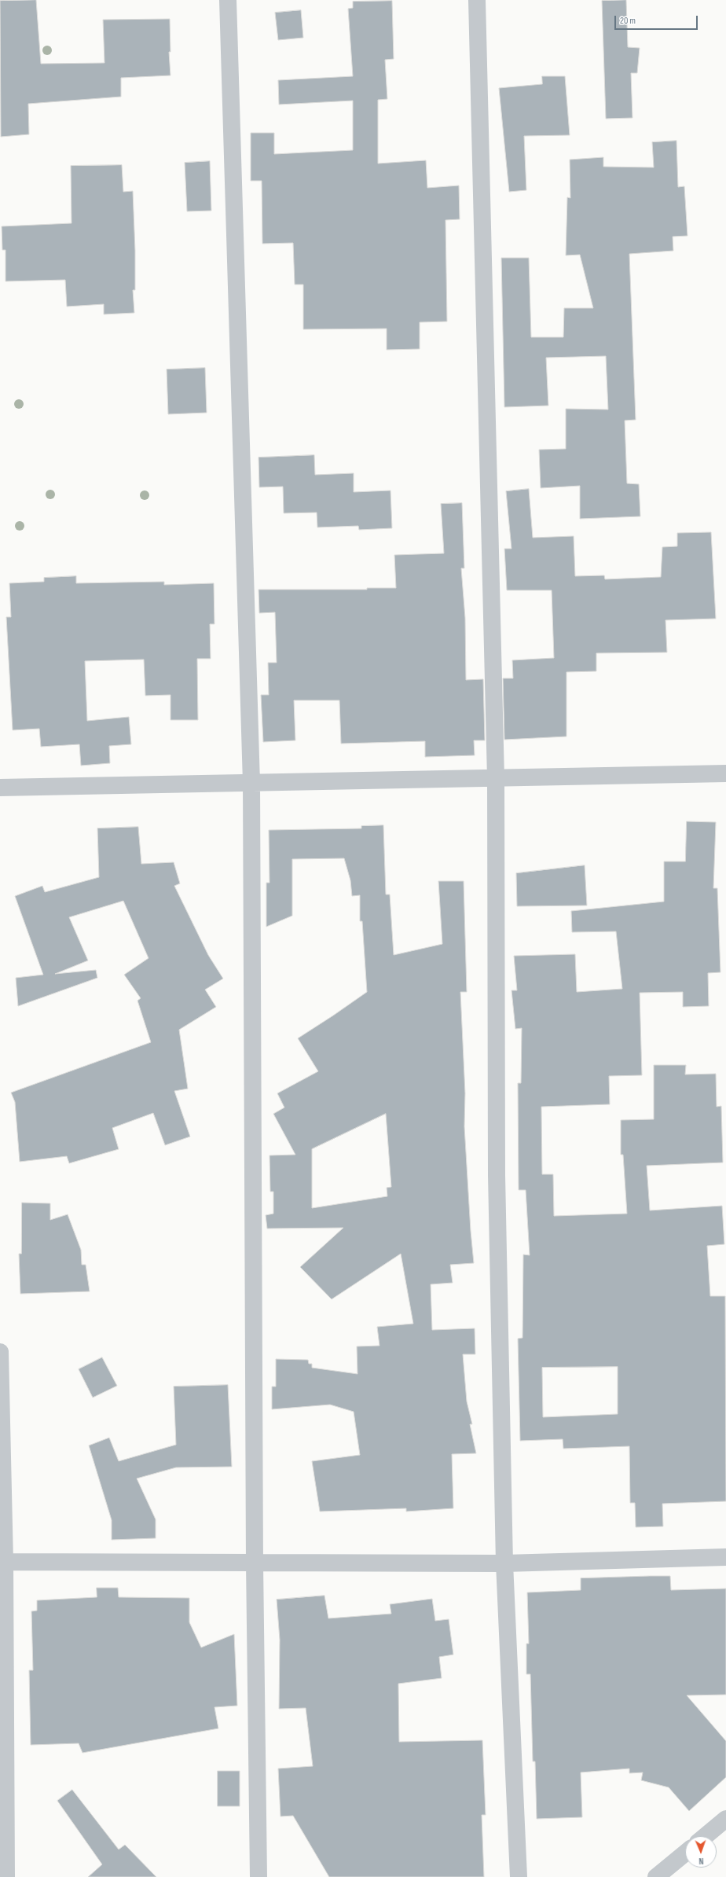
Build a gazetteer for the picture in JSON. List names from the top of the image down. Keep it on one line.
{"scale_bar":"20 m","north":"bottom"}
